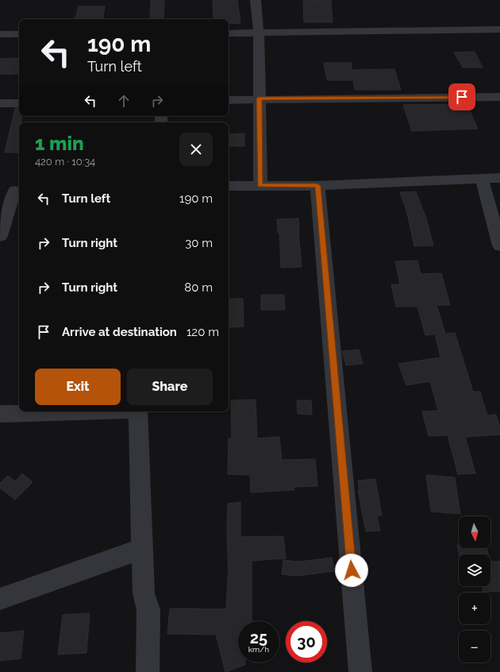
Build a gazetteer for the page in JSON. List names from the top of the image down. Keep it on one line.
{"north":"bottom","page":{"turn":["190 m","Turn left"],"heading":["1 min","420 m · 10:34"],"list":[{"name":"Turn left","value":"190 m"},{"name":"Turn right","value":"30 m"},{"name":"Turn right","value":"80 m"},{"name":"Arrive at destination","value":"120 m"}],"buttons":["Exit","Share"],"map_buttons":["+","−"],"speed":"25 km/h","limit":"30"}}
